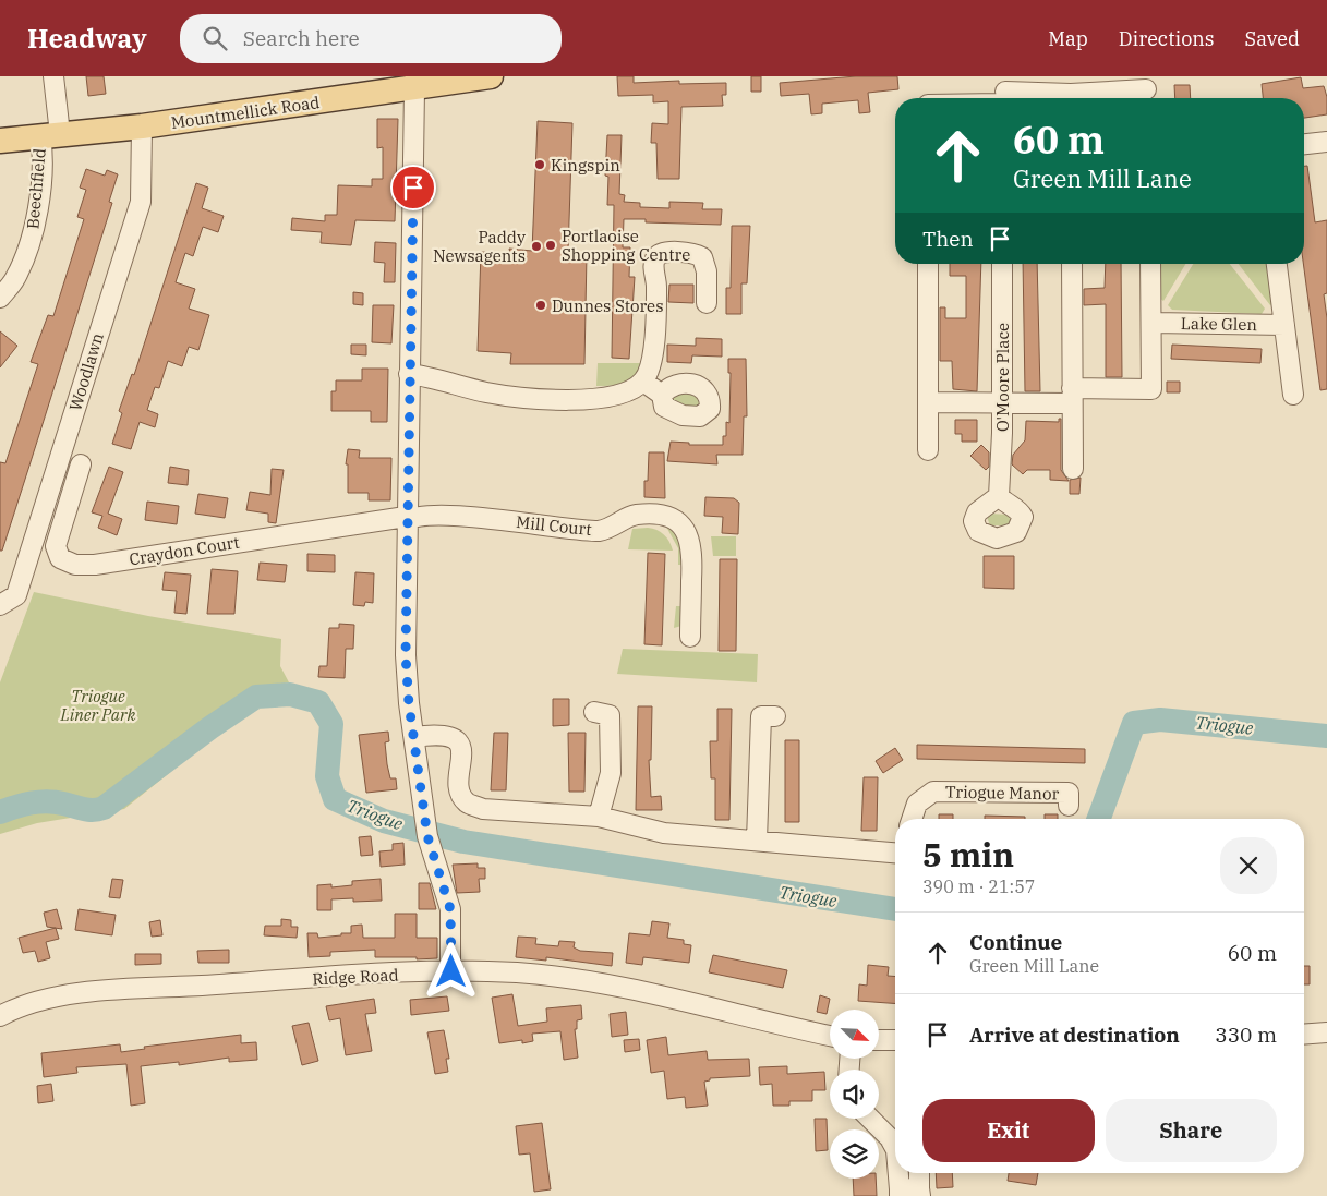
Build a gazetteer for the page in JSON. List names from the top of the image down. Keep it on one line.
{"streets":{"main road":["Mountmellick Road"],"street":["Beechfield","Lake Glen","Woodlawn","O'Moore Place","Mill Court","Craydon Court","Triogue Manor","Ridge Road"]},"crossings":[["Mountmellick Road","Beechfield"],["Mountmellick Road","Woodlawn"],["Mill Court","Craydon Court"]],"water":["Triogue"],"parks":["Triogue Liner Park"],"places":["Kingspin","Portlaoise Shopping Centre","Paddy Newsagents","Dunnes Stores"],"north":"bottom right","page":{"header":"Headway","search":"Search here","nav":["Map","Directions","Saved"],"turn":["60 m","Green Mill Lane"],"then":"Then","heading":["5 min","390 m · 21:57"],"list":[{"name":"Continue","note":"Green Mill Lane","value":"60 m"},{"name":"Arrive at destination","value":"330 m"}],"buttons":["Exit","Share"]}}
